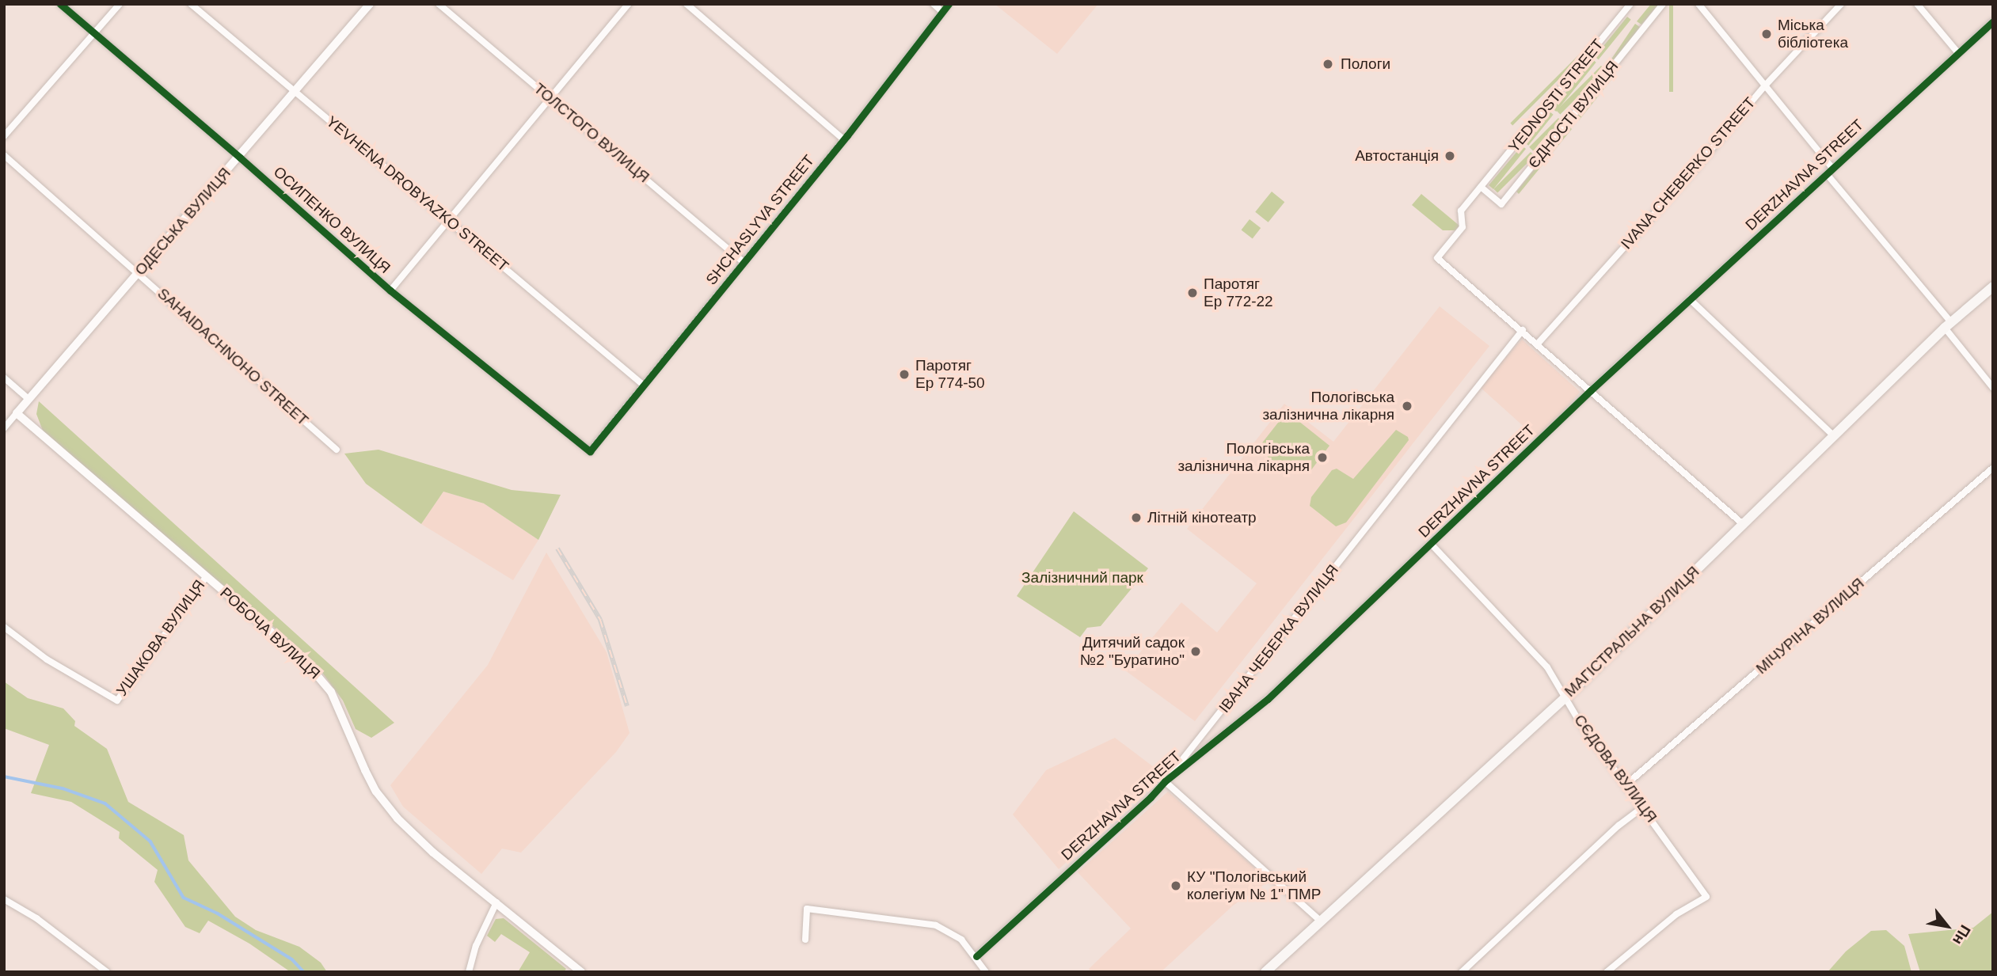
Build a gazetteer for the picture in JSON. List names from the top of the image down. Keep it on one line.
{"streets":{"main road":["МАГІСТРАЛЬНА ВУЛИЦЯ"],"street":["YEDNOSTI STREET","ЄДНОСТІ ВУЛИЦЯ","ТОЛСТОГО ВУЛИЦЯ","IVANA CHEBERKO STREET","DERZHAVNA STREET","YEVHENA DROBYAZKO STREET","ОСИПЕНКО ВУЛИЦЯ","SHCHASLYVA STREET","ОДЕСЬКА ВУЛИЦЯ","SAHAIDACHNOHO STREET","МІЧУРІНА ВУЛИЦЯ","РОБОЧА ВУЛИЦЯ","УШАКОВА ВУЛИЦЯ","ІВАНА ЧЕБЕРКА ВУЛИЦЯ","СЄДОВА ВУЛИЦЯ"]},"crossings":[["YEDNOSTI STREET","ЄДНОСТІ ВУЛИЦЯ"],["YEDNOSTI STREET","ІВАНА ЧЕБЕРКА ВУЛИЦЯ"],["ТОЛСТОГО ВУЛИЦЯ","SHCHASLYVA STREET"],["DERZHAVNA STREET","ІВАНА ЧЕБЕРКА ВУЛИЦЯ"],["DERZHAVNA STREET","СЄДОВА ВУЛИЦЯ"],["YEVHENA DROBYAZKO STREET","SHCHASLYVA STREET"],["YEVHENA DROBYAZKO STREET","ОДЕСЬКА ВУЛИЦЯ"],["ОСИПЕНКО ВУЛИЦЯ","SHCHASLYVA STREET"],["ОСИПЕНКО ВУЛИЦЯ","ОДЕСЬКА ВУЛИЦЯ"],["ОДЕСЬКА ВУЛИЦЯ","SAHAIDACHNOHO STREET"],["ОДЕСЬКА ВУЛИЦЯ","РОБОЧА ВУЛИЦЯ"],["МІЧУРІНА ВУЛИЦЯ","СЄДОВА ВУЛИЦЯ"],["МАГІСТРАЛЬНА ВУЛИЦЯ","СЄДОВА ВУЛИЦЯ"],["РОБОЧА ВУЛИЦЯ","УШАКОВА ВУЛИЦЯ"]],"parks":["Залізничний парк"],"places":["Міська бібліотека","Пологи","Автостанція","Паротяг Ер 772-22","Паротяг Ер 774-50","Пологiвська залiзнична лiкарня","Пологівська залізнична лікарня","Літній кінотеатр","Дитячий садок №2 \"Буратино\"","КУ \"Пологівський колегіум № 1\" ПМР"],"north":"bottom right"}
